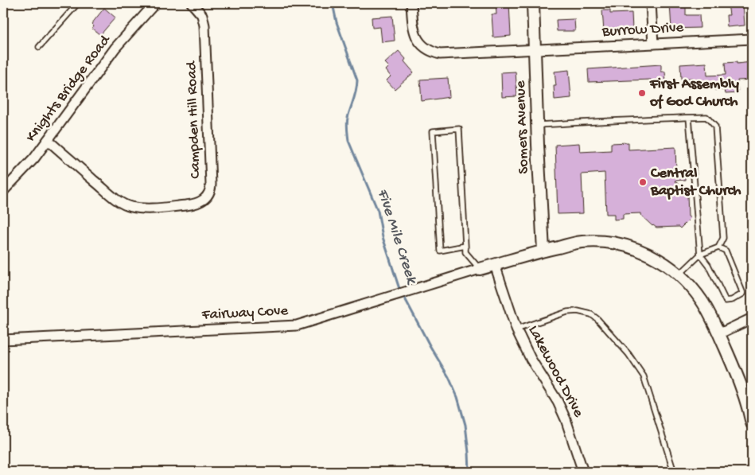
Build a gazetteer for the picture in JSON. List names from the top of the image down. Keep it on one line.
{"streets":{"street":["Burrow Drive","Knights Bridge Road","Campden Hill Road","Somers Avenue","Fairway Cove","Lakewood Drive"]},"crossings":[["Burrow Drive","Somers Avenue"],["Knights Bridge Road","Campden Hill Road"]],"water":["Five Mile Creek"],"places":["First Assembly of God Church","Central Baptist Church"]}
